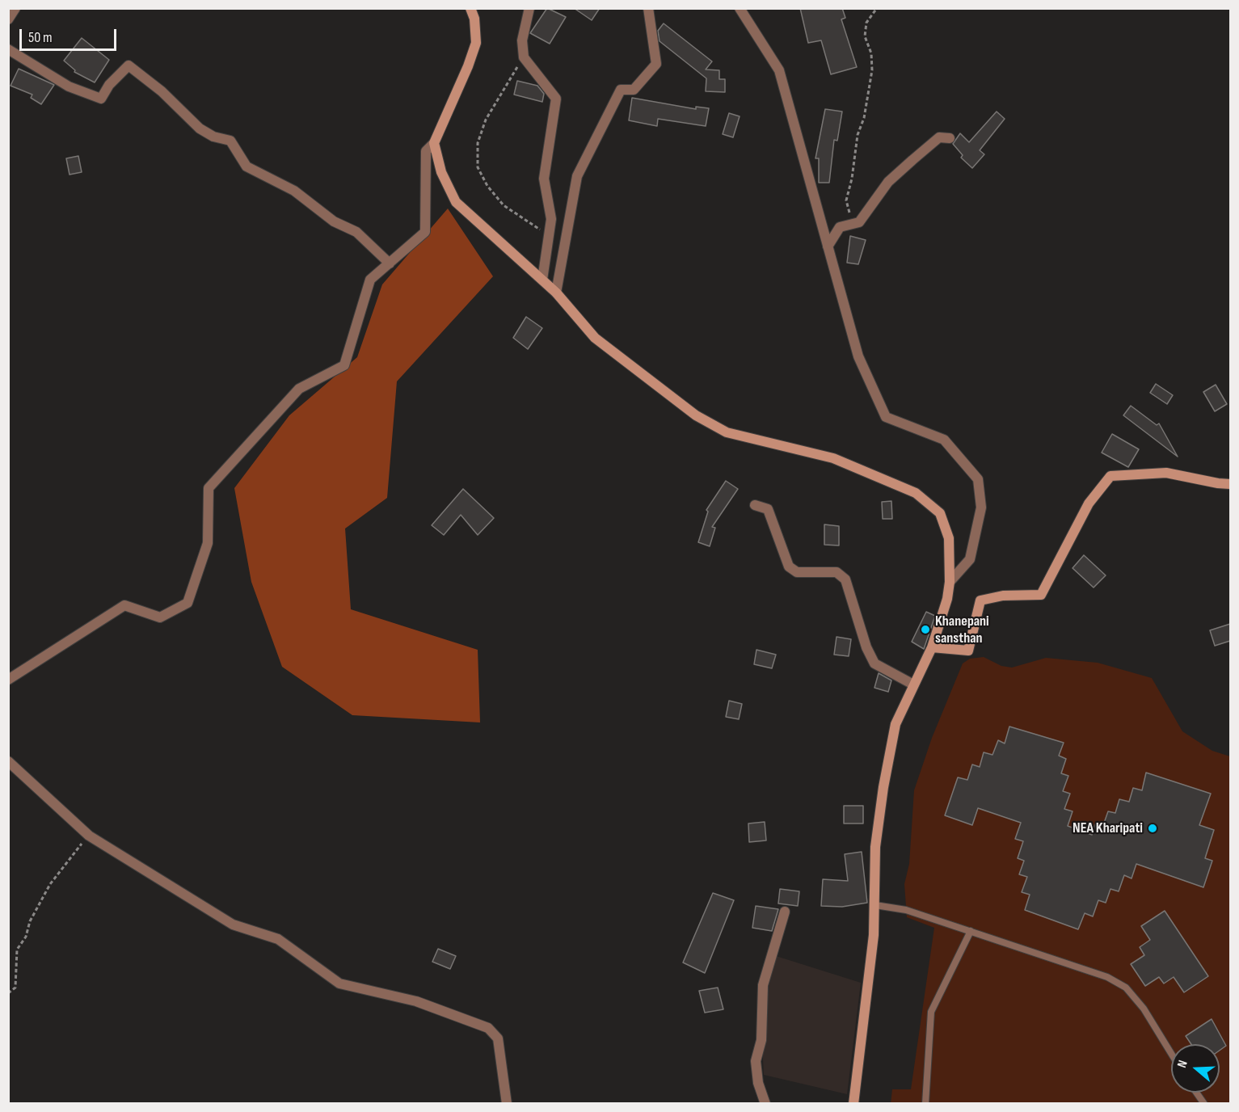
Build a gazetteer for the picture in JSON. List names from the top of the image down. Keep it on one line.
{"places":["Khanepani sansthan","NEA Kharipati"],"scale_bar":"50 m","north":"left"}
